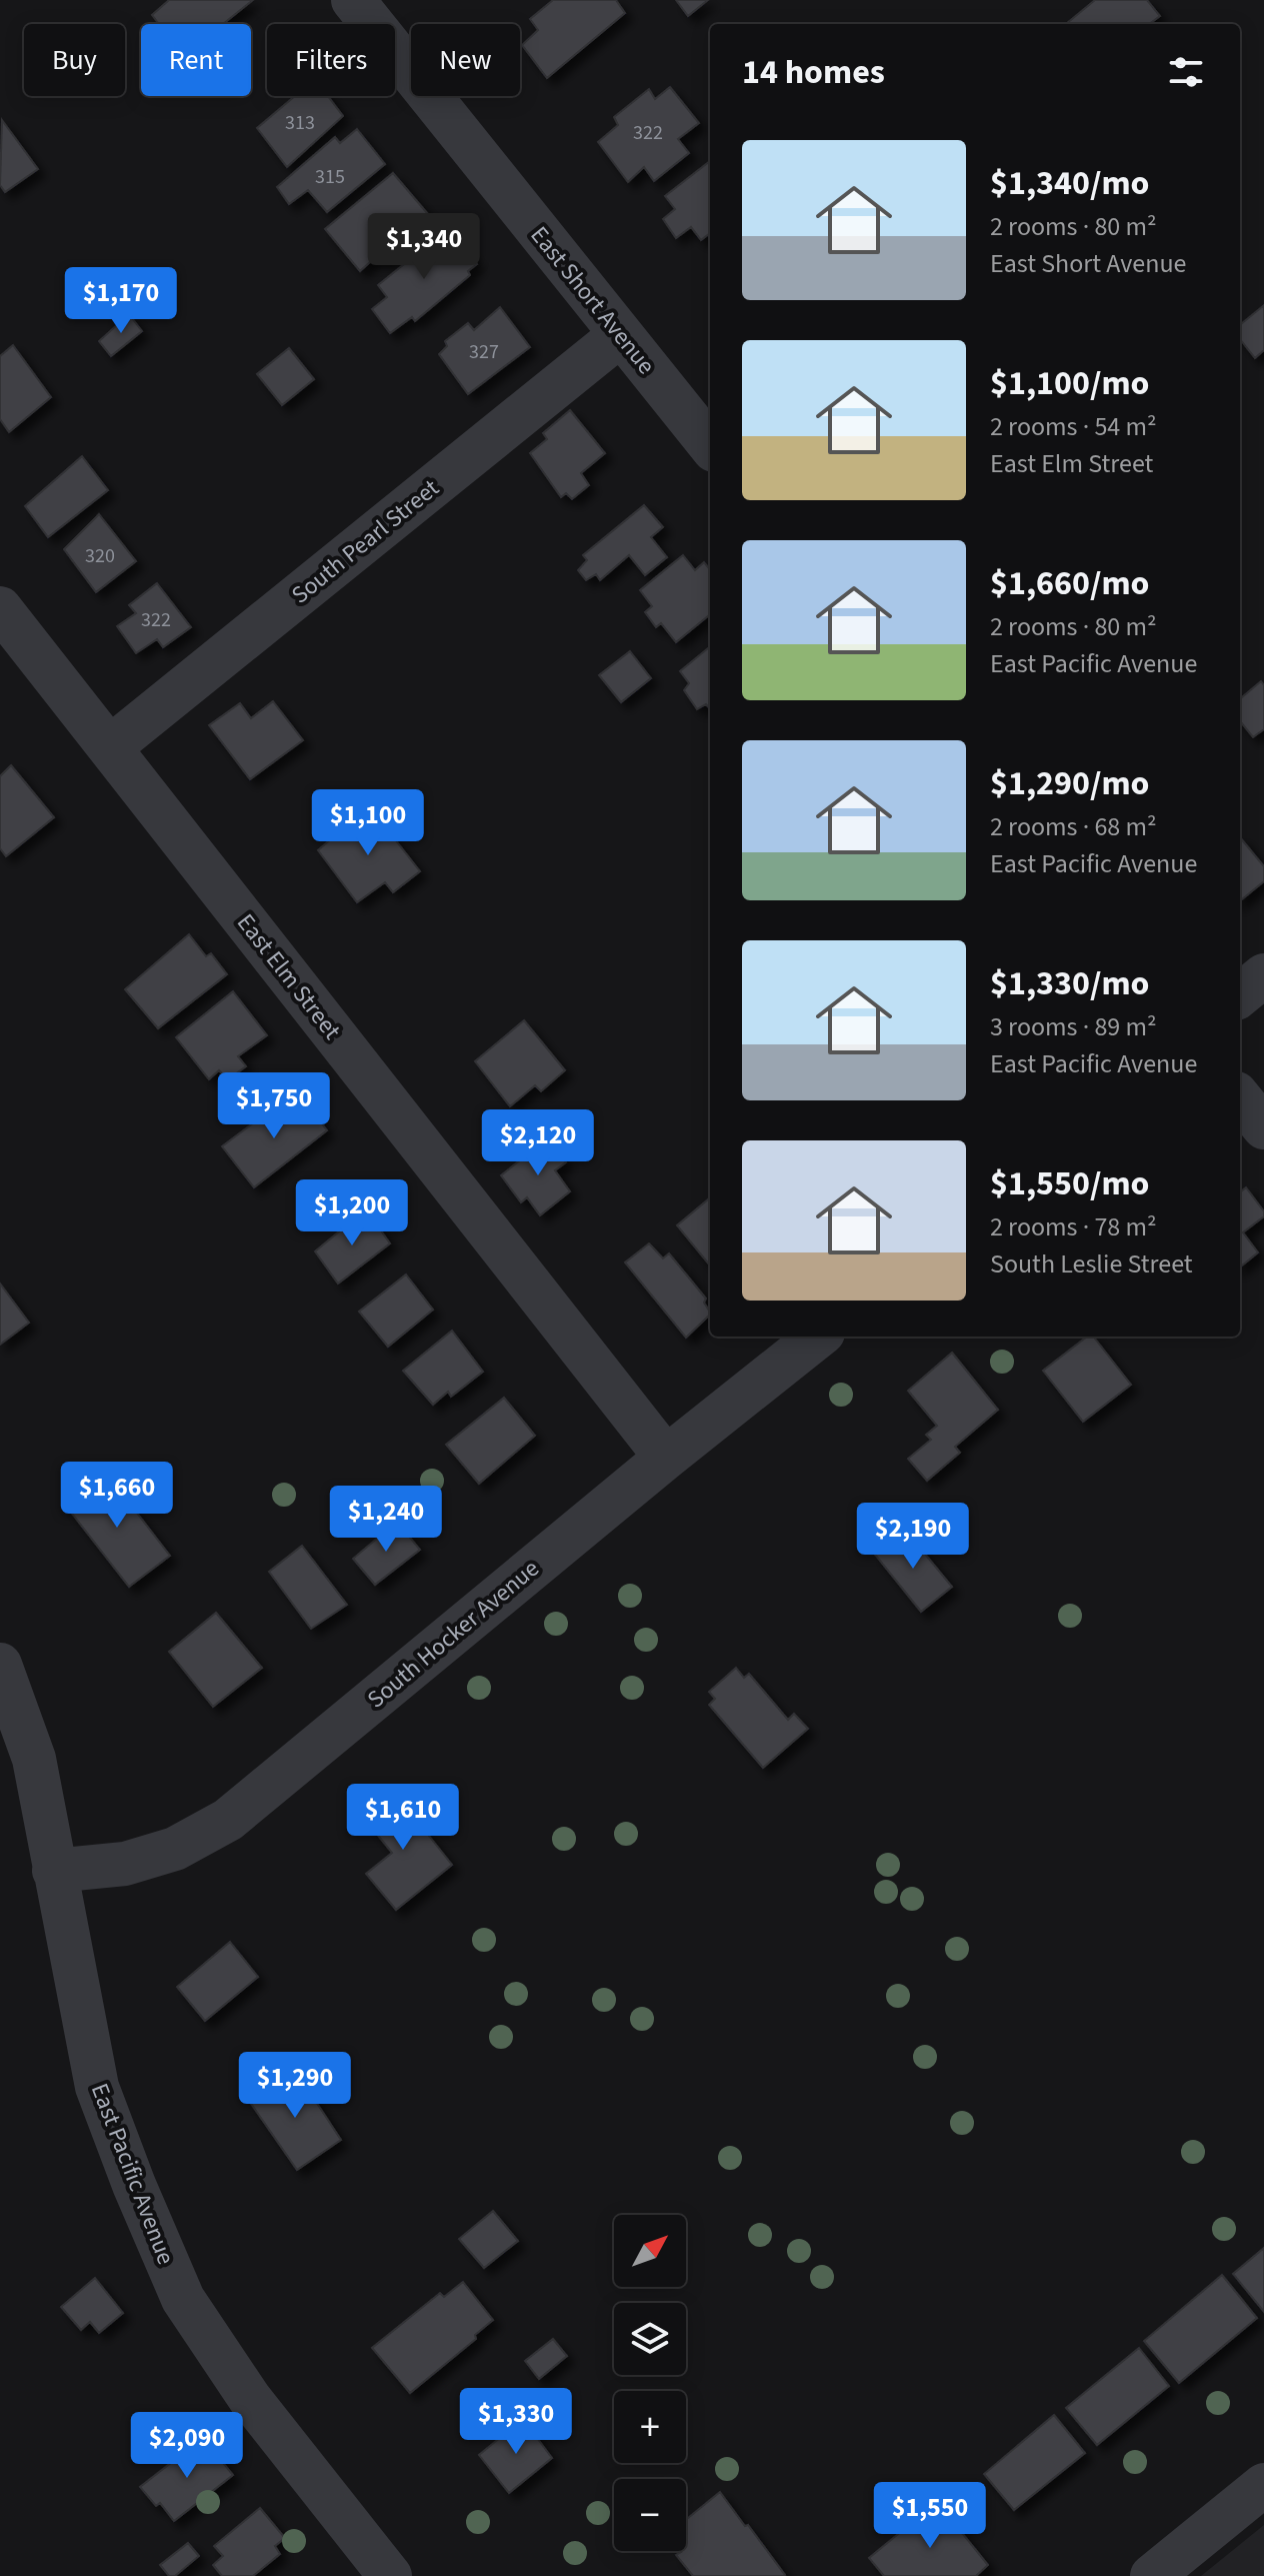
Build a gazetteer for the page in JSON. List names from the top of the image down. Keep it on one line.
{"streets":{"street":["East Short Avenue","South Pearl Street","East Elm Street","South Hocker Avenue","East Pacific Avenue"]},"crossings":[["East Short Avenue","South Pearl Street"],["South Pearl Street","East Elm Street"],["East Elm Street","South Hocker Avenue"],["South Hocker Avenue","East Pacific Avenue"]],"house_numbers":["313","322","315","327","320","322"],"north":"top right","page":{"chip":["Buy","Rent","Filters","New"],"heading":"14 homes","list":[{"name":"$1,340/mo","note":"2 rooms · 80 m² · East Short Avenue"},{"name":"$1,100/mo","note":"2 rooms · 54 m² · East Elm Street"},{"name":"$1,660/mo","note":"2 rooms · 80 m² · East Pacific Avenue"},{"name":"$1,290/mo","note":"2 rooms · 68 m² · East Pacific Avenue"},{"name":"$1,330/mo","note":"3 rooms · 89 m² · East Pacific Avenue"},{"name":"$1,550/mo","note":"2 rooms · 78 m² · South Leslie Street"}],"price":["$1,340","$1,170","$1,100","$1,750","$2,120","$1,200","$1,660","$1,240","$2,190","$1,610","$1,290","$1,330","$2,090","$1,550"],"map_buttons":["+","−"]}}
